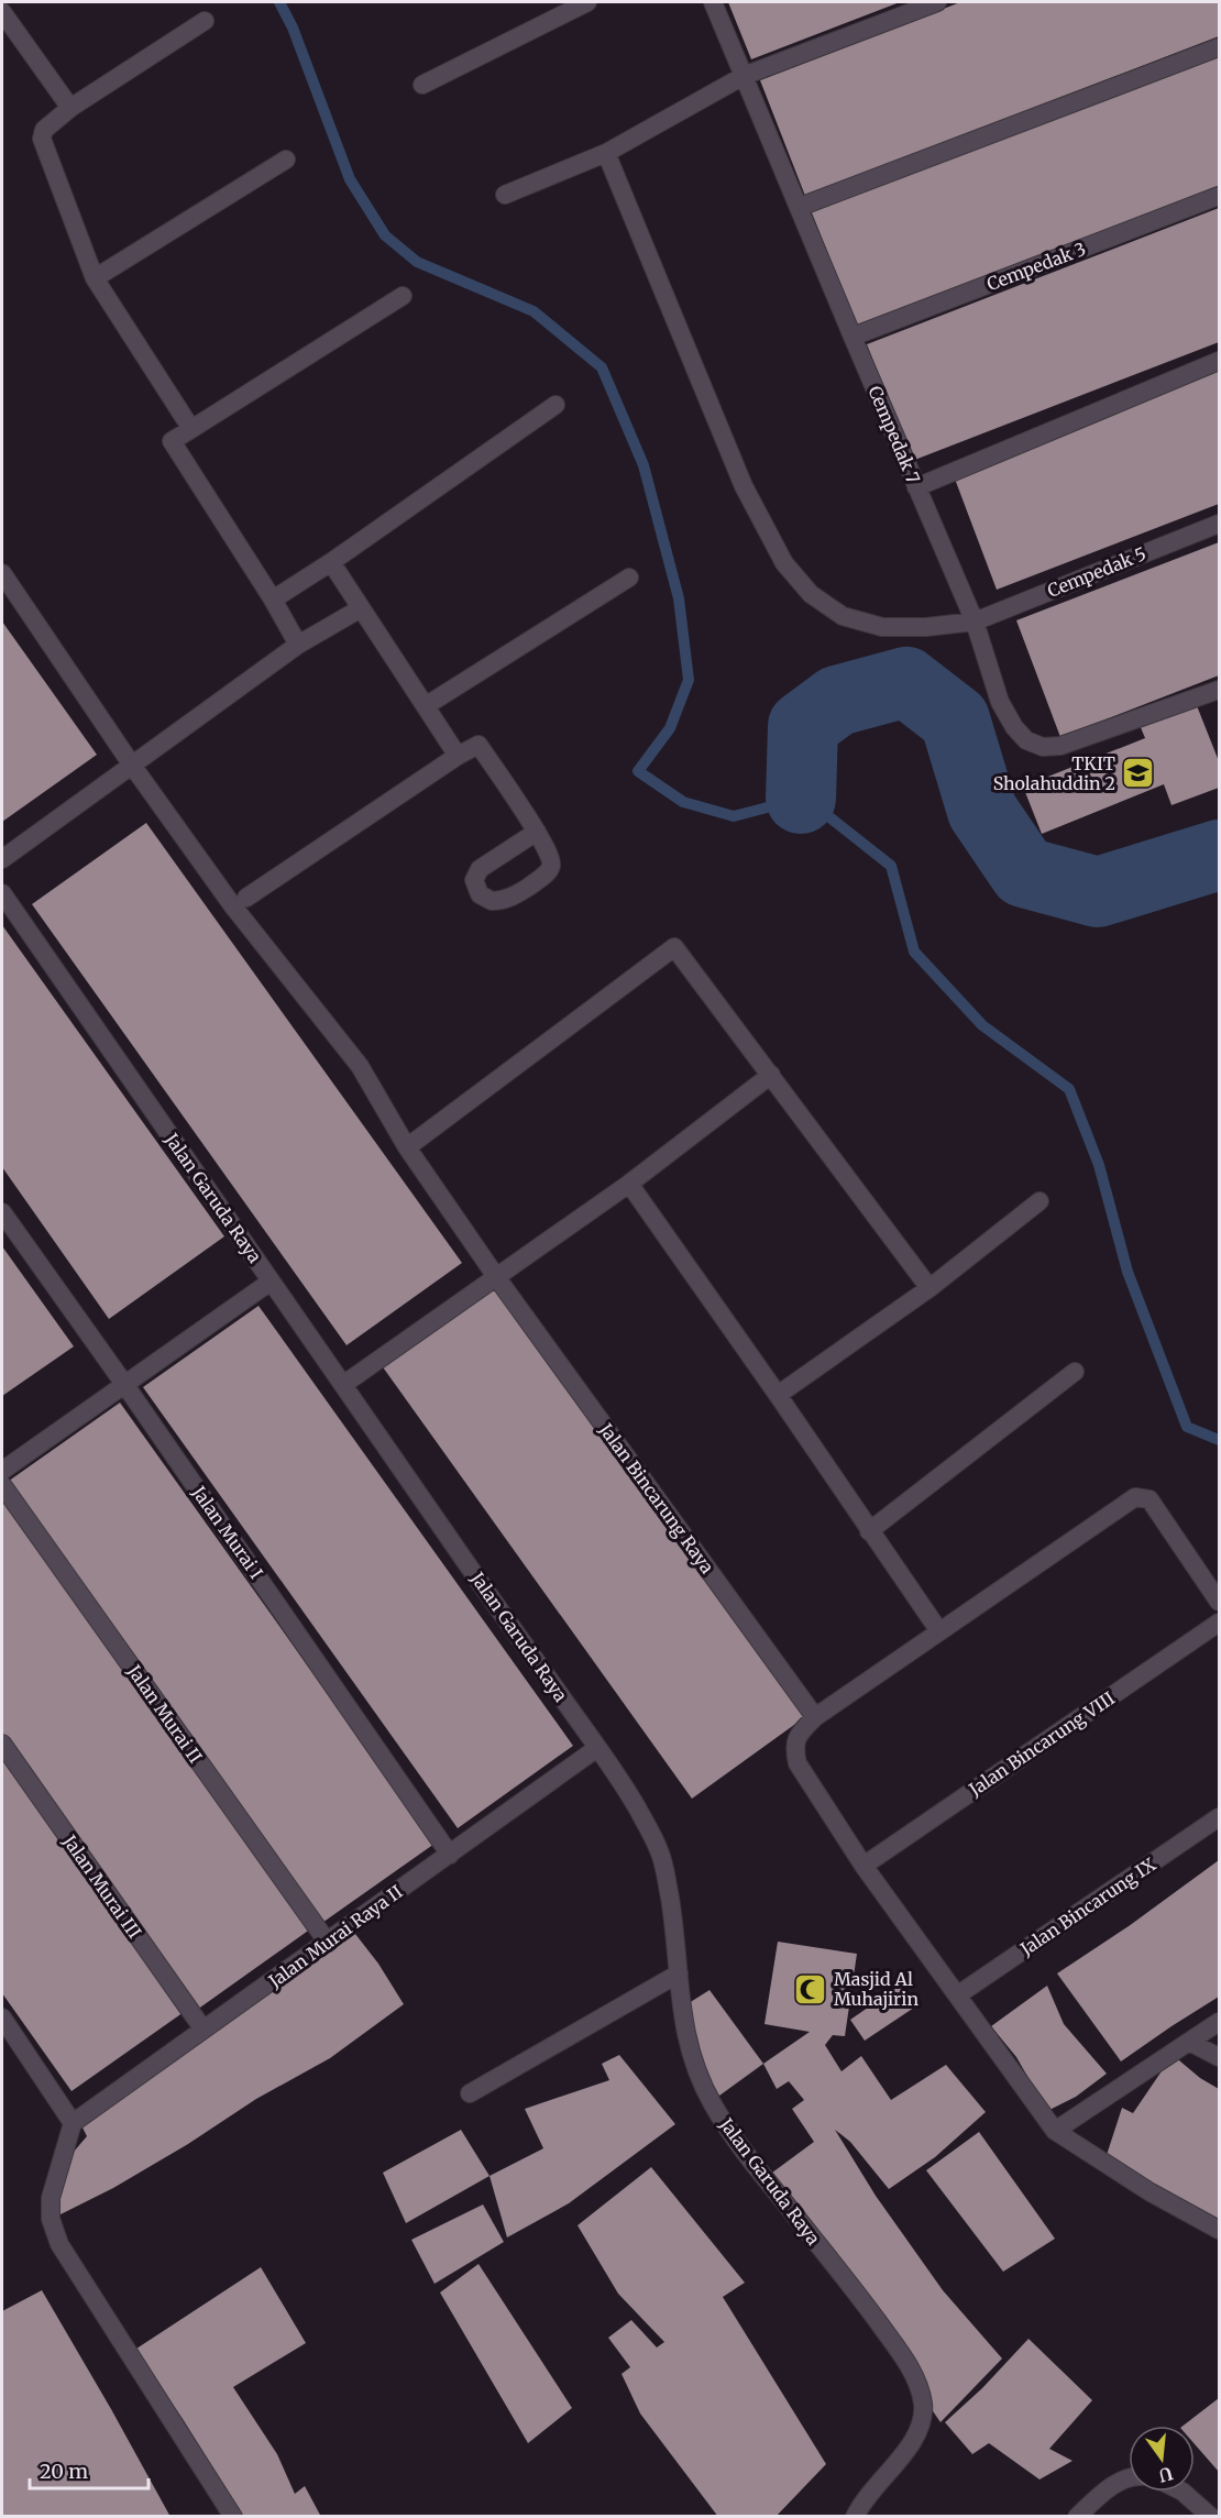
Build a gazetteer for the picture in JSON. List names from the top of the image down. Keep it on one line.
{"streets":{"street":["Cempedak 3","Cempedak 7","Cempedak 5","Jalan Garuda Raya","Jalan Bincarung Raya","Jalan Murai I","Jalan Murai II","Jalan Bincarung VIII","Jalan Murai III","Jalan Bincarung IX","Jalan Murai Raya II"]},"crossings":[["Cempedak 3","Cempedak 7"],["Cempedak 7","Cempedak 5"],["Jalan Garuda Raya","Jalan Murai Raya II"],["Jalan Murai I","Jalan Murai Raya II"],["Jalan Murai II","Jalan Murai Raya II"],["Jalan Murai III","Jalan Murai Raya II"]],"places":{"school or university":["TKIT Sholahuddin 2"],"mosque":["Masjid Al Muhajirin"]},"scale_bar":"20 m","north":"bottom"}
